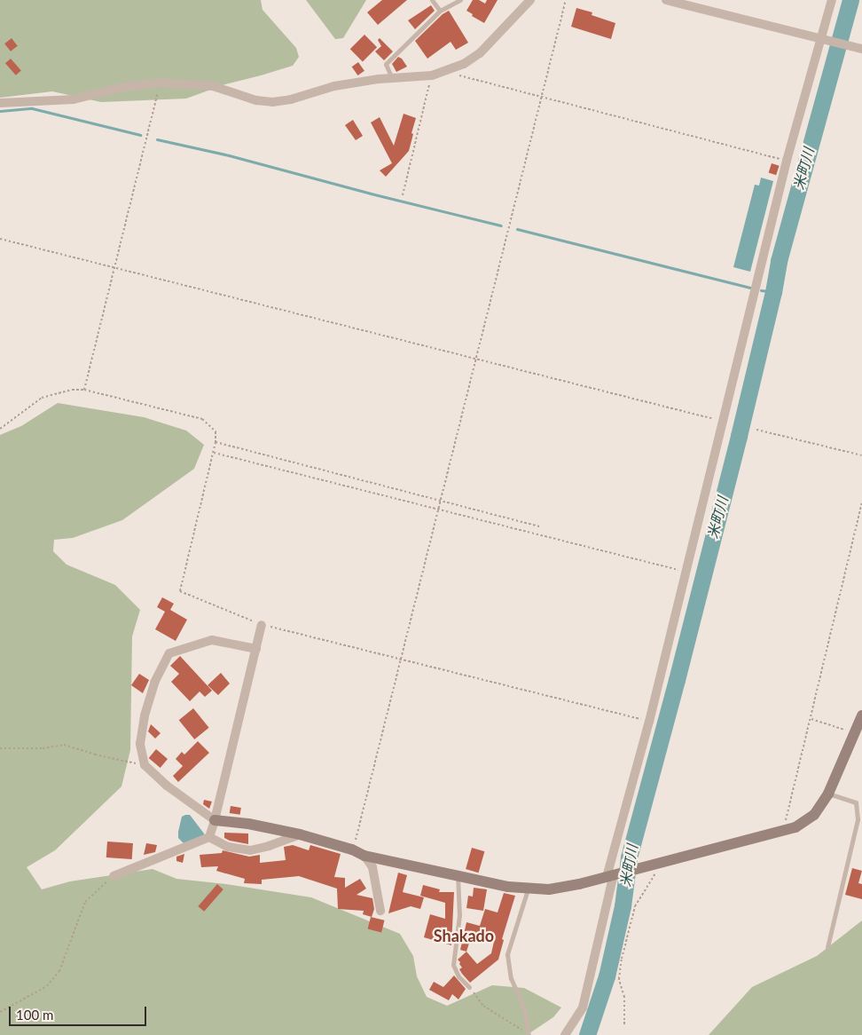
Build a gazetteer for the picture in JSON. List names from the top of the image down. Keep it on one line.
{"districts":["Shakado"],"water":["米町川"],"scale_bar":"100 m"}
